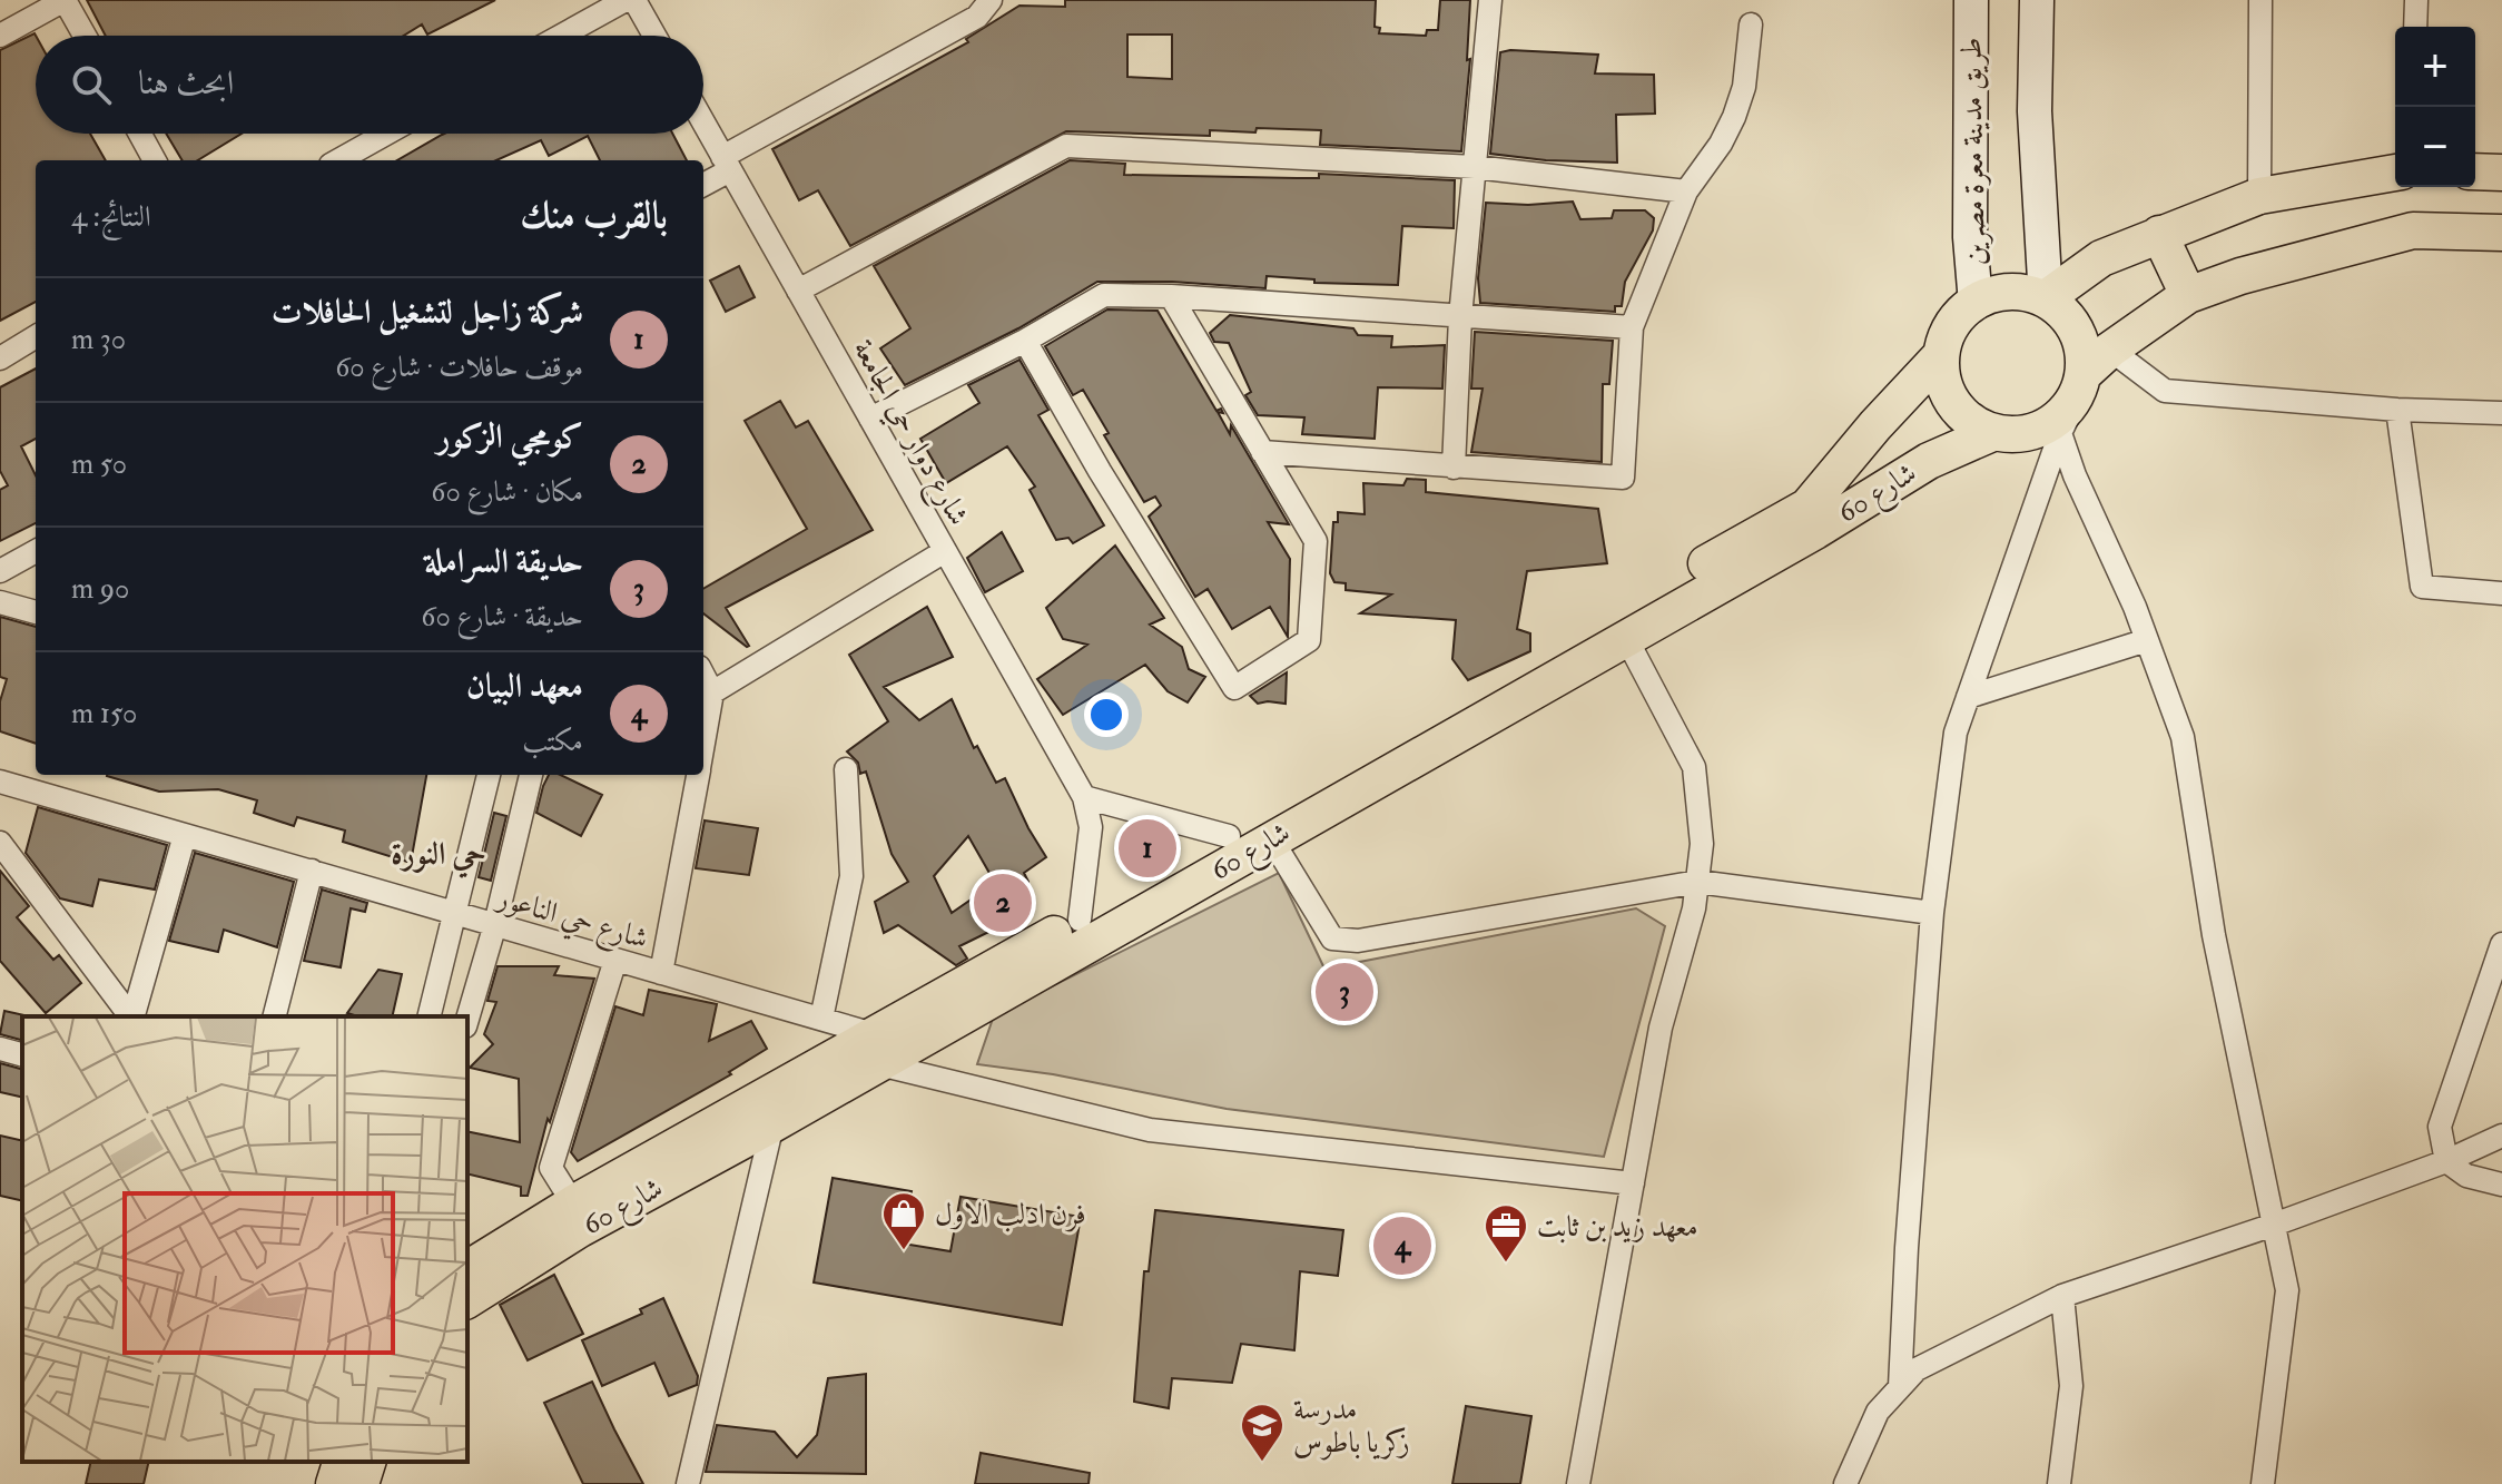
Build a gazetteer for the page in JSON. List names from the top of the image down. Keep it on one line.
{"streets":{"main road":["طريق مدينة معرة مصرين","شارع 60"],"street":["شارع دوار حي الجامعة","شارع حي الناعور"]},"crossings":[["طريق مدينة معرة مصرين","شارع 60"],["شارع دوار حي الجامعة","شارع 60"],["شارع 60","شارع حي الناعور"]],"districts":["حي النورة"],"places":{"shop":["فرن ادلب الاول"],"office":["معهد زيد بن ثابت"],"school or university":["مدرسة زكريا باطوس"]},"page":{"map_buttons":["+","−"],"search":"ابحث هنا","heading":["بالقرب منك","النتائج: 4"],"list":[{"mark":"1","name":"شركة زاجل لتشغيل الحافلات","note":"موقف حافلات · شارع 60","value":"30 m"},{"mark":"2","name":"كومجي الزكور","note":"مكان · شارع 60","value":"50 m"},{"mark":"3","name":"حديقة السراملة","note":"حديقة · شارع 60","value":"90 m"},{"mark":"4","name":"معهد البيان","note":"مكتب","value":"150 m"}],"pins":["1","2","3","4"]}}
